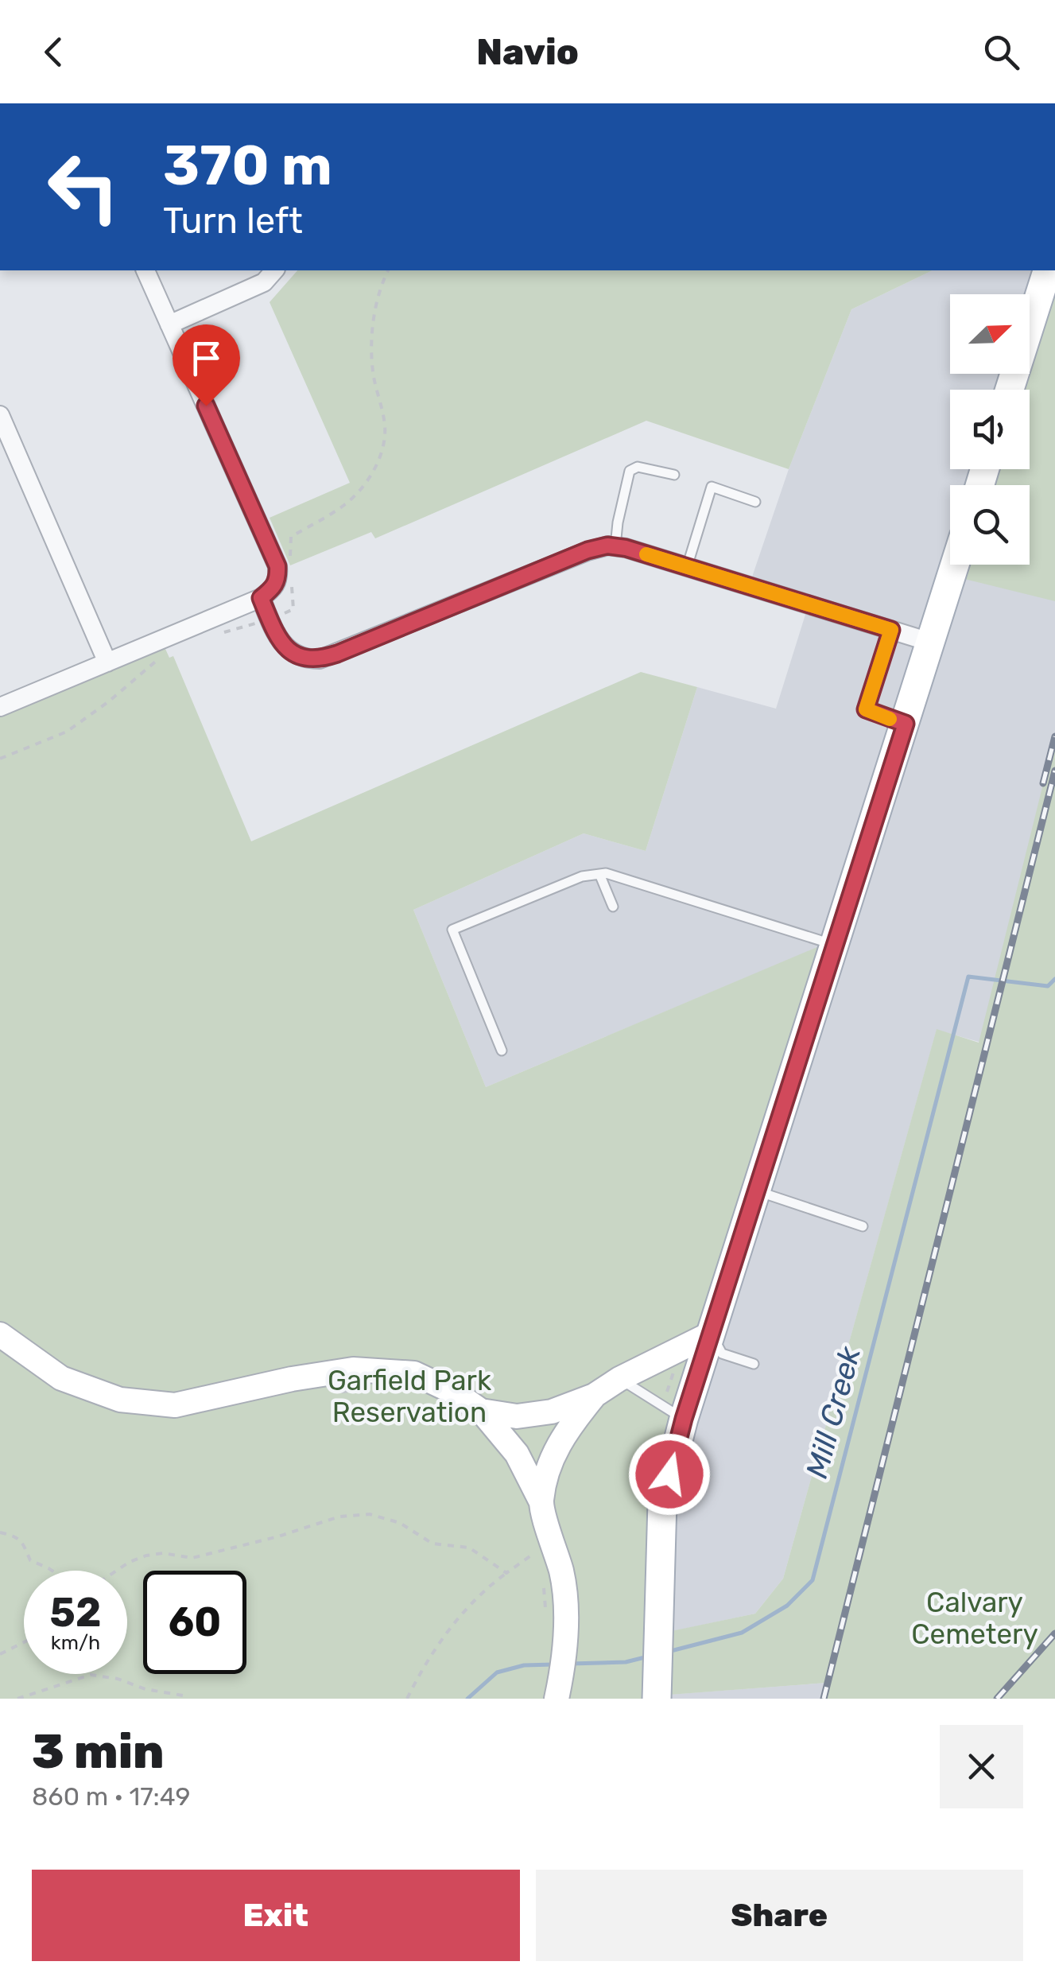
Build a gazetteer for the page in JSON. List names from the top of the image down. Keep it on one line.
{"water":["Mill Creek"],"parks":["Garfield Park Reservation","Calvary Cemetery"],"north":"top right","page":{"header":"Navio","turn":["370 m","Turn left"],"speed":"52 km/h","limit":"60","heading":["3 min","860 m · 17:49"],"buttons":["Exit","Share"]}}
